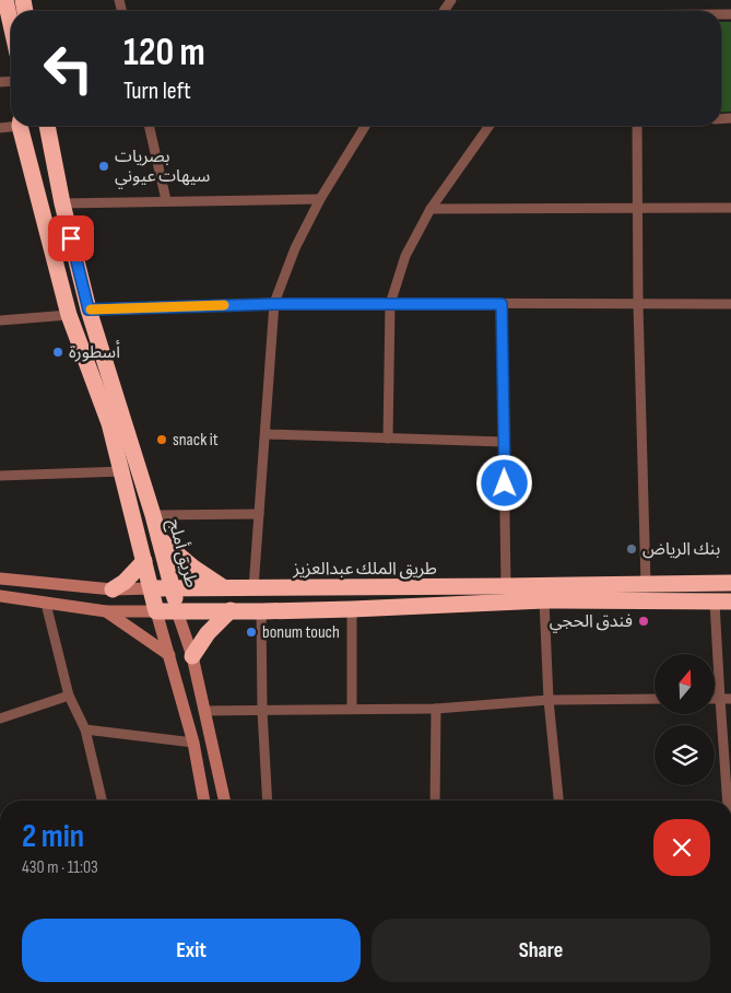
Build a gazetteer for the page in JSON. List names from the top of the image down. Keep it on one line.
{"streets":{"highway":["طريق أملج","طريق الملك عبدالعزيز"]},"crossings":[["طريق أملج","طريق الملك عبدالعزيز"]],"places":["بصريات سيهات عيوني","أسطورة","snack it","بنك الرياض","فندق الحجي","bonum touch"],"north":"top","page":{"turn":["120 m","Turn left"],"heading":["2 min","430 m · 11:03"],"buttons":["Exit","Share"]}}
